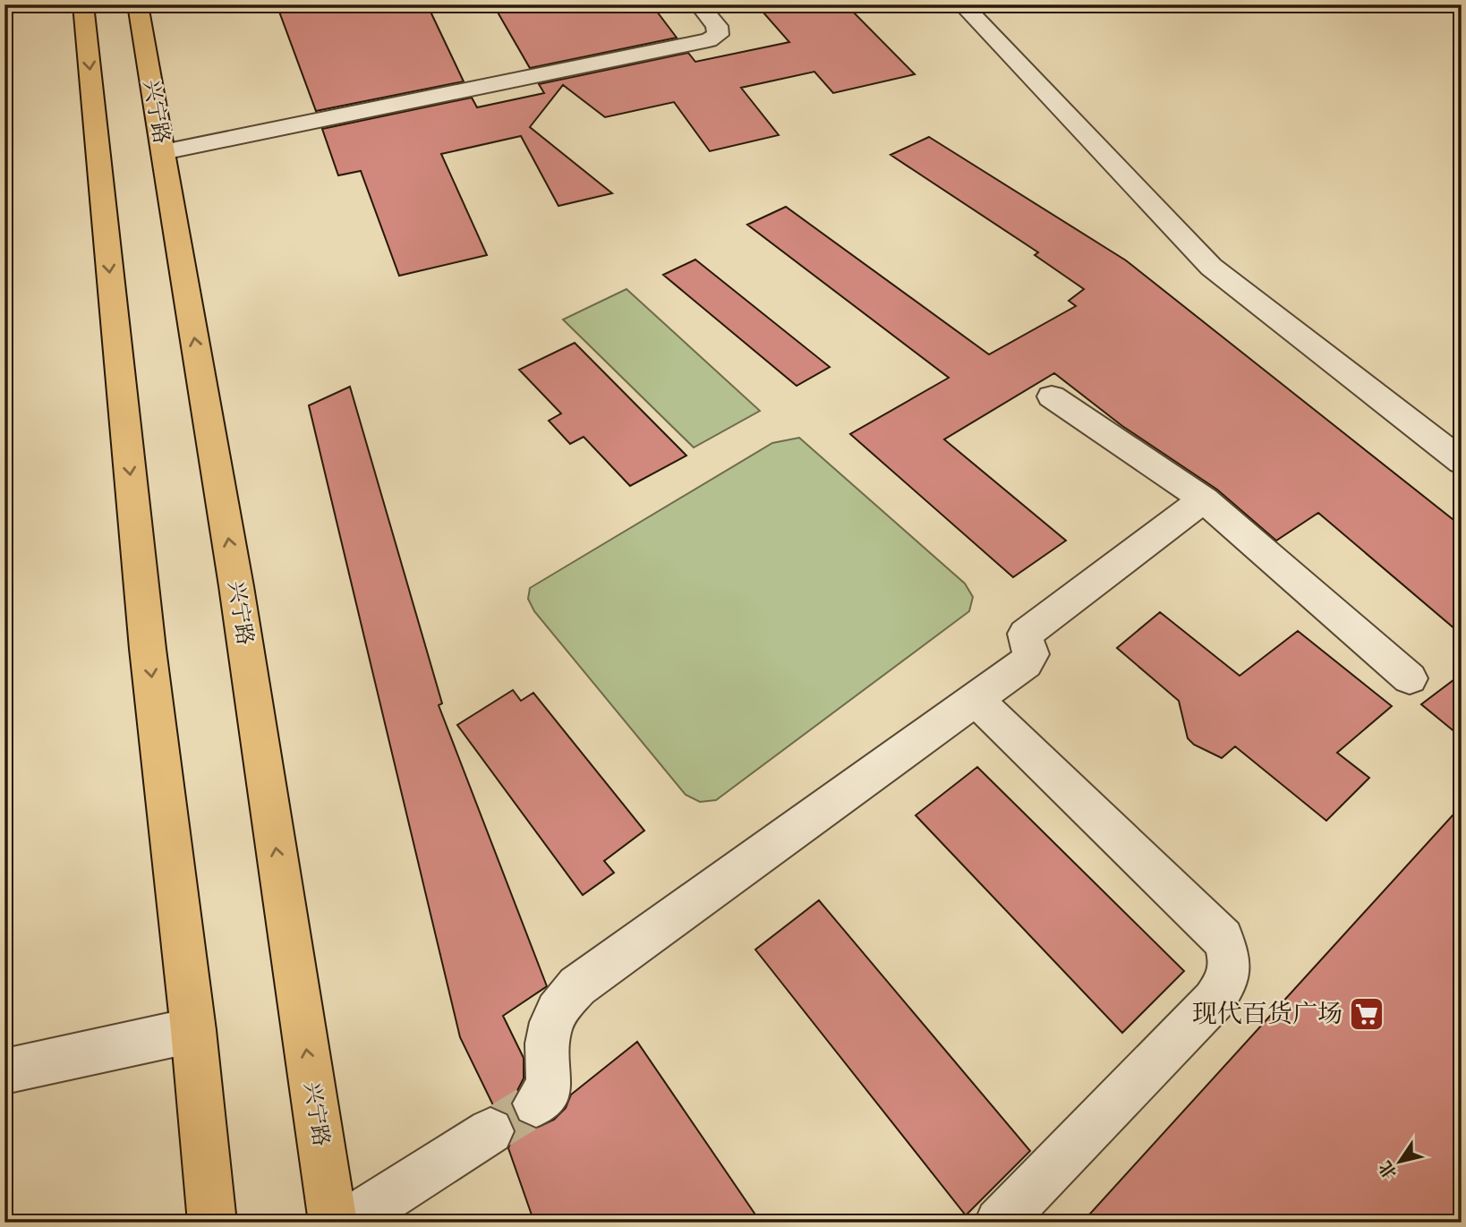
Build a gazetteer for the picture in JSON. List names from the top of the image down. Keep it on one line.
{"streets":{"main road":["兴宁路"]},"places":{"supermarket":["现代百货广场"]},"north":"bottom left"}
